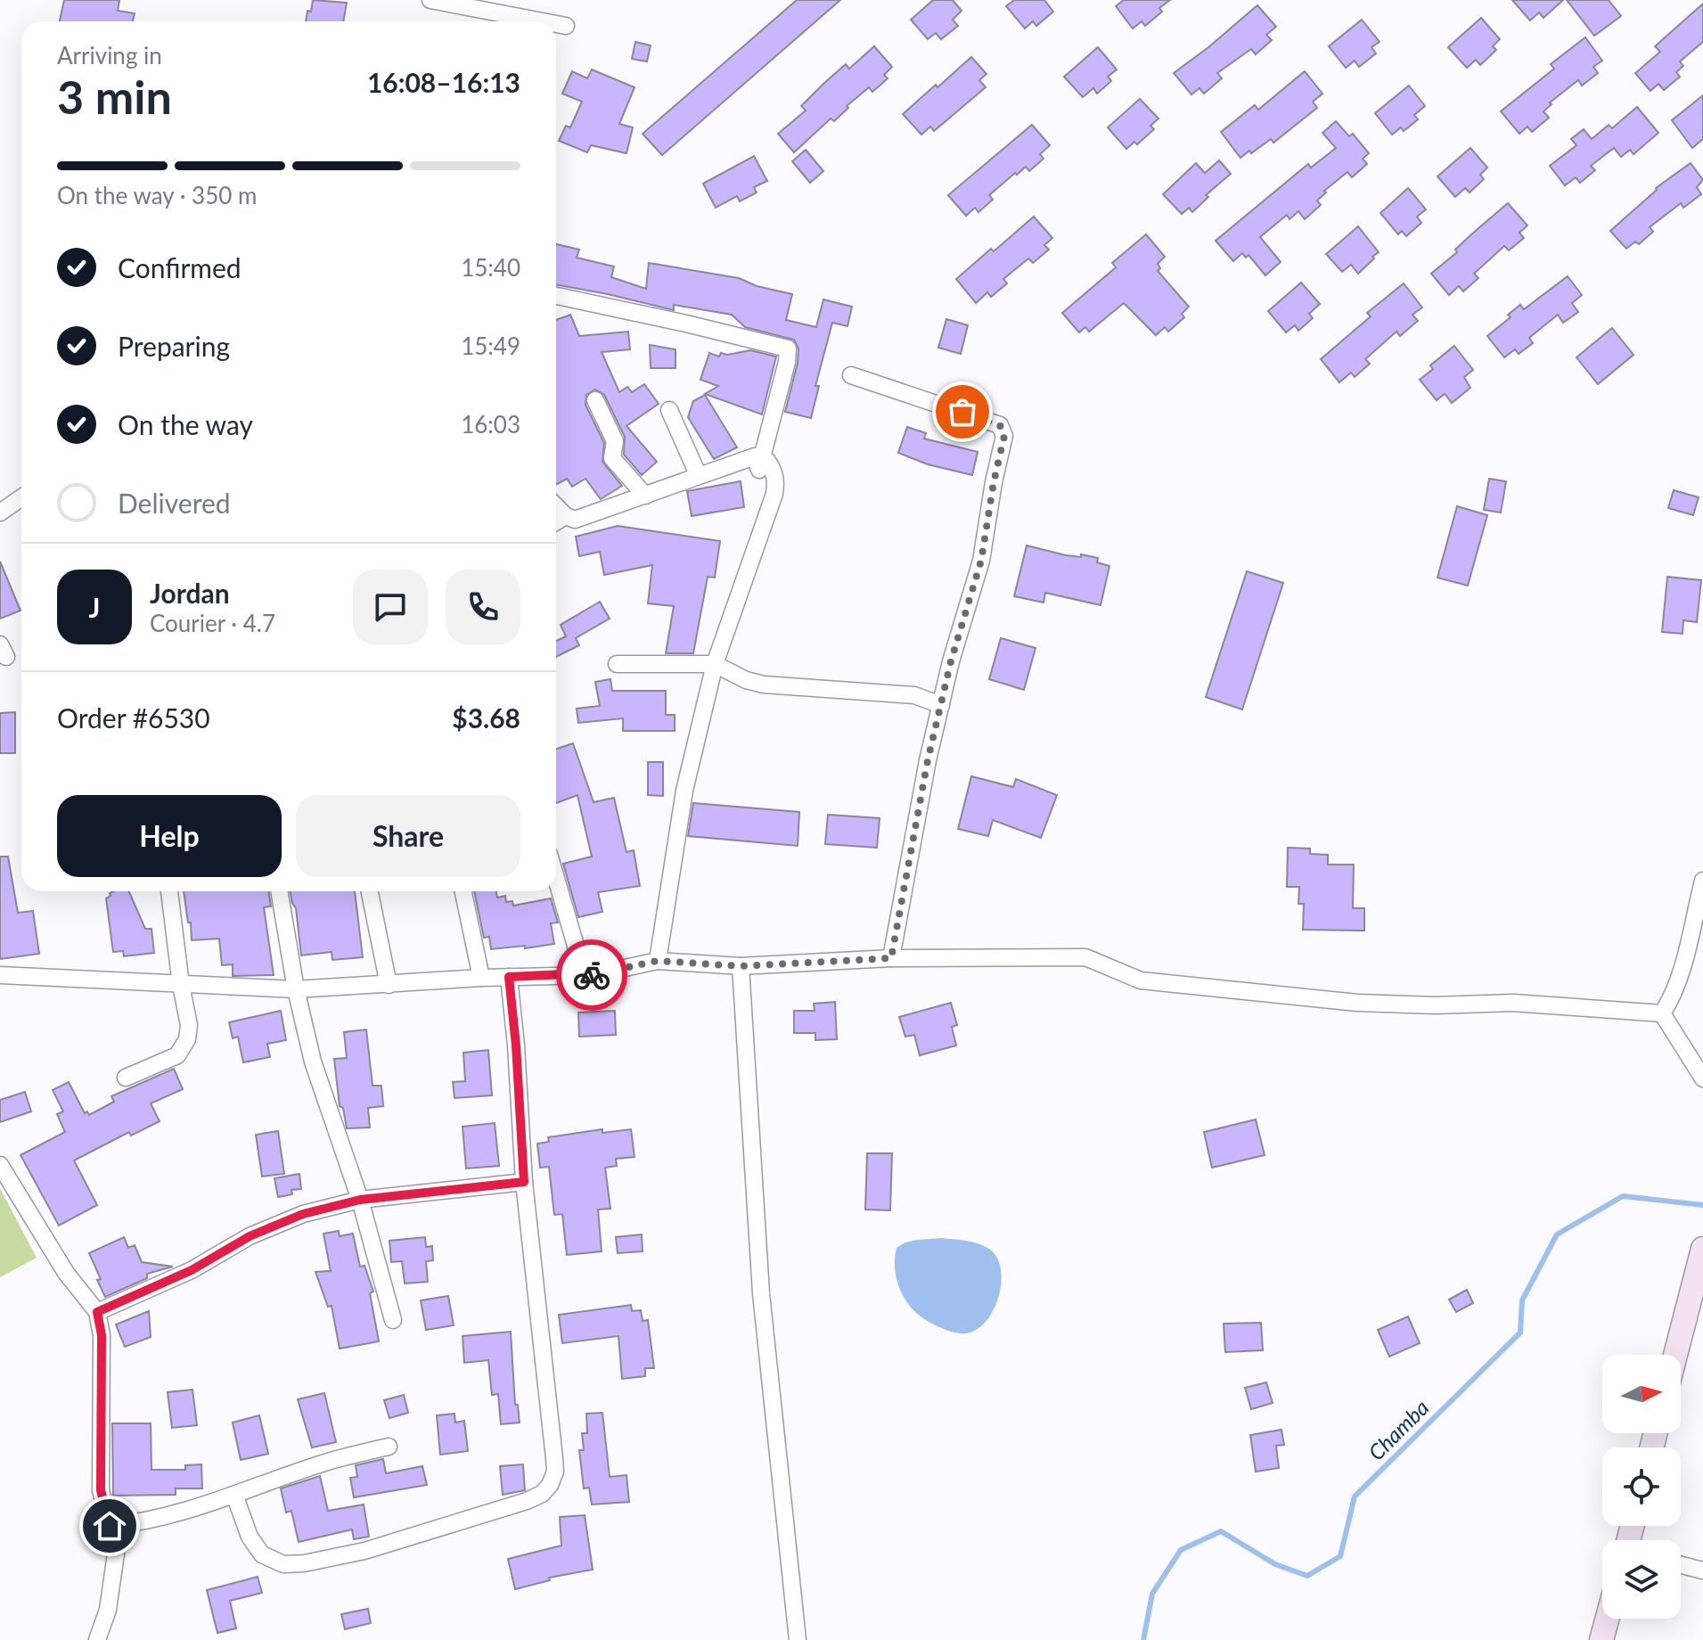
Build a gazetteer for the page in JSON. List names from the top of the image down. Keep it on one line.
{"water":["Chamba"],"north":"right","page":{"heading":["3 min","Arriving in","16:08–16:13"],"panel":["Jordan","Courier · 4.7","Order #6530","$3.68"],"bar":"On the way · 350 m","list":[["Confirmed","15:40"],["Preparing","15:49"],["On the way","16:03"],"Delivered"],"round":"J","buttons":["Help","Share"]}}
